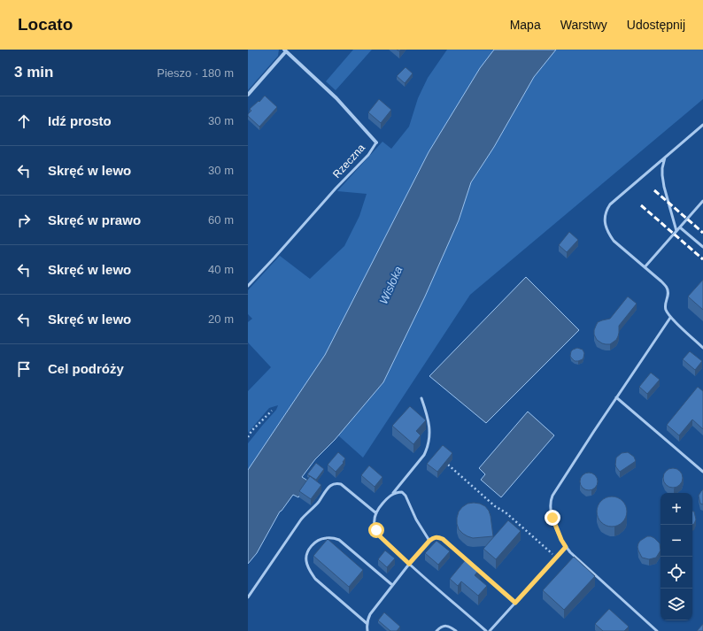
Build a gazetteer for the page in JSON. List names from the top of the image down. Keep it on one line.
{"streets":{"street":["Rzeczna"]},"water":["Wisłoka"],"page":{"header":"Locato","nav":["Mapa","Warstwy","Udostępnij"],"heading":["3 min","Pieszo · 180 m"],"list":[["Idź prosto","30 m"],["Skręć w lewo","30 m"],["Skręć w prawo","60 m"],["Skręć w lewo","40 m"],["Skręć w lewo","20 m"],"Cel podróży"],"map_buttons":["+","−"]}}
